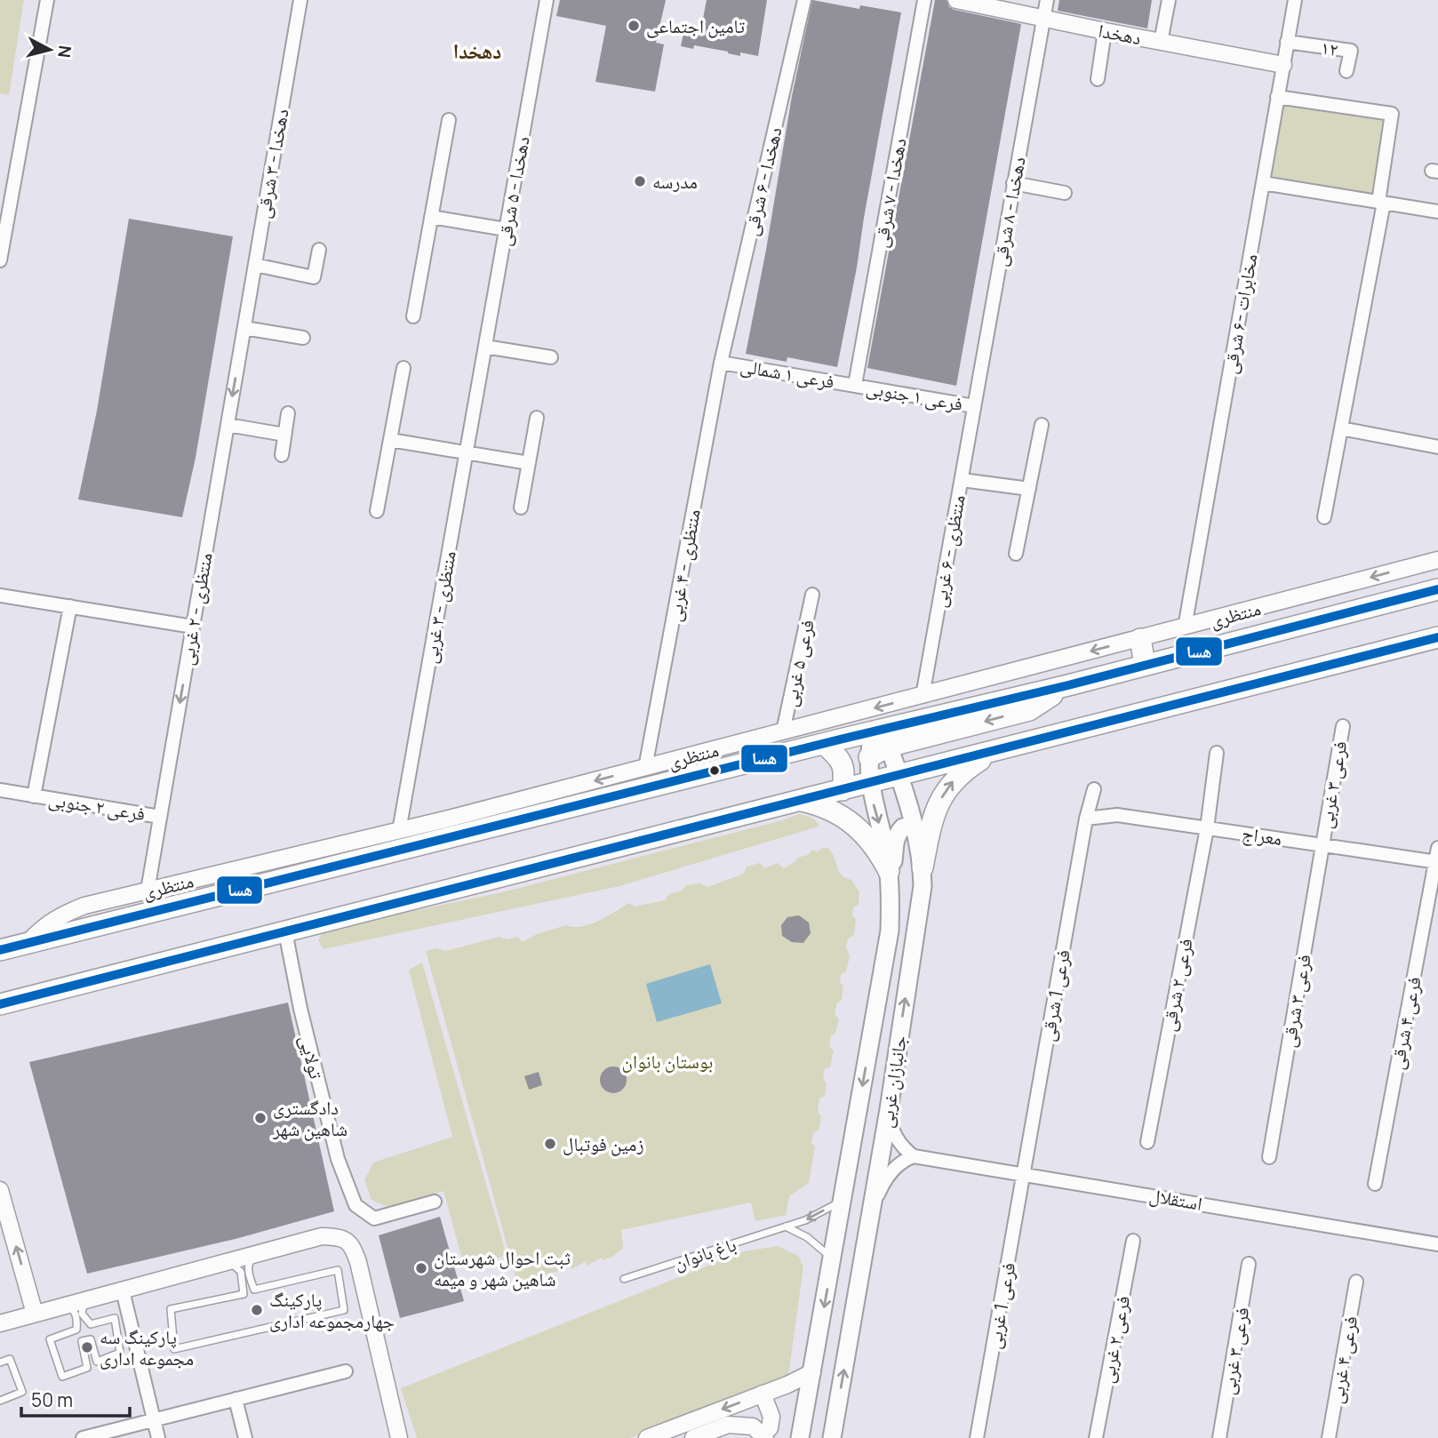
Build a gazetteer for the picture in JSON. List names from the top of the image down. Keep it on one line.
{"streets":{"main road":["منتظری","جانبازان غربی"],"street":["دهخدا","۱۲","دهخدا - ۳ شرقی","دهخدا - ۶ شرقی","دهخدا - ۵ شرقی","دهخدا - ۷ شرقی","دهخدا - ۸ شرقی","مخابرات -۶ شرقی","فرعی ۱ شمالی","فرعی ۱ جنوبی","منتظری - ۶ غربی","منتظری - ۴ غربی","منتظری - ۳ غربی","منتظری - ۲ غربی","فرعی ۵ غربی","فرعی ۳ غربی","فرعی ۲ جنوبی","معراج","فرعی ۲ شرقی","فرعی 1 شرقی","فرعی ۳ شرقی","فرعی ۴ شرقی","تولایی","استقلال","فرعی 1 غربی","فرعی ۲ غربی","فرعی ۴ غربی"],"lane":["باغ بانوان"]},"crossings":[["دهخدا","دهخدا - ۸ شرقی"],["دهخدا","مخابرات -۶ شرقی"],["۱۲","مخابرات -۶ شرقی"],["دهخدا - ۳ شرقی","منتظری - ۲ غربی"],["دهخدا - ۶ شرقی","فرعی ۱ شمالی"],["دهخدا - ۶ شرقی","منتظری - ۴ غربی"],["دهخدا - ۵ شرقی","منتظری - ۳ غربی"],["دهخدا - ۷ شرقی","فرعی ۱ شمالی"],["دهخدا - ۷ شرقی","فرعی ۱ جنوبی"],["دهخدا - ۸ شرقی","فرعی ۱ جنوبی"],["دهخدا - ۸ شرقی","منتظری - ۶ غربی"],["مخابرات -۶ شرقی","منتظری"],["فرعی ۱ شمالی","فرعی ۱ جنوبی"],["فرعی ۱ شمالی","منتظری - ۴ غربی"],["فرعی ۱ جنوبی","منتظری - ۶ غربی"],["منتظری - ۶ غربی","منتظری"],["منتظری - ۴ غربی","منتظری"],["منتظری - ۳ غربی","منتظری"],["منتظری - ۲ غربی","منتظری"],["منتظری - ۲ غربی","فرعی ۲ جنوبی"],["منتظری","فرعی ۵ غربی"],["منتظری","جانبازان غربی"],["فرعی ۳ غربی","معراج"],["فرعی ۳ غربی","فرعی ۳ شرقی"],["معراج","فرعی ۲ شرقی"],["معراج","فرعی 1 شرقی"],["معراج","فرعی ۳ شرقی"],["معراج","فرعی ۴ شرقی"],["فرعی 1 شرقی","استقلال"],["فرعی 1 شرقی","فرعی 1 غربی"],["جانبازان غربی","باغ بانوان"],["استقلال","فرعی 1 غربی"]],"one_way":["منتظری - ۲ غربی"],"districts":["دهخدا"],"parks":["بوستان بانوان"],"places":["تامین اجتماعی","مدرسه","دادگستری شاهین شهر","زمین فوتبال","ثبت احوال شهرستان شاهین شهر و میمه","پارکینگ جهارمجموعه اداری","پارکینگ سه مجموعه اداری"],"lines":["transit line هسا"],"scale_bar":"50 m","north":"right"}
